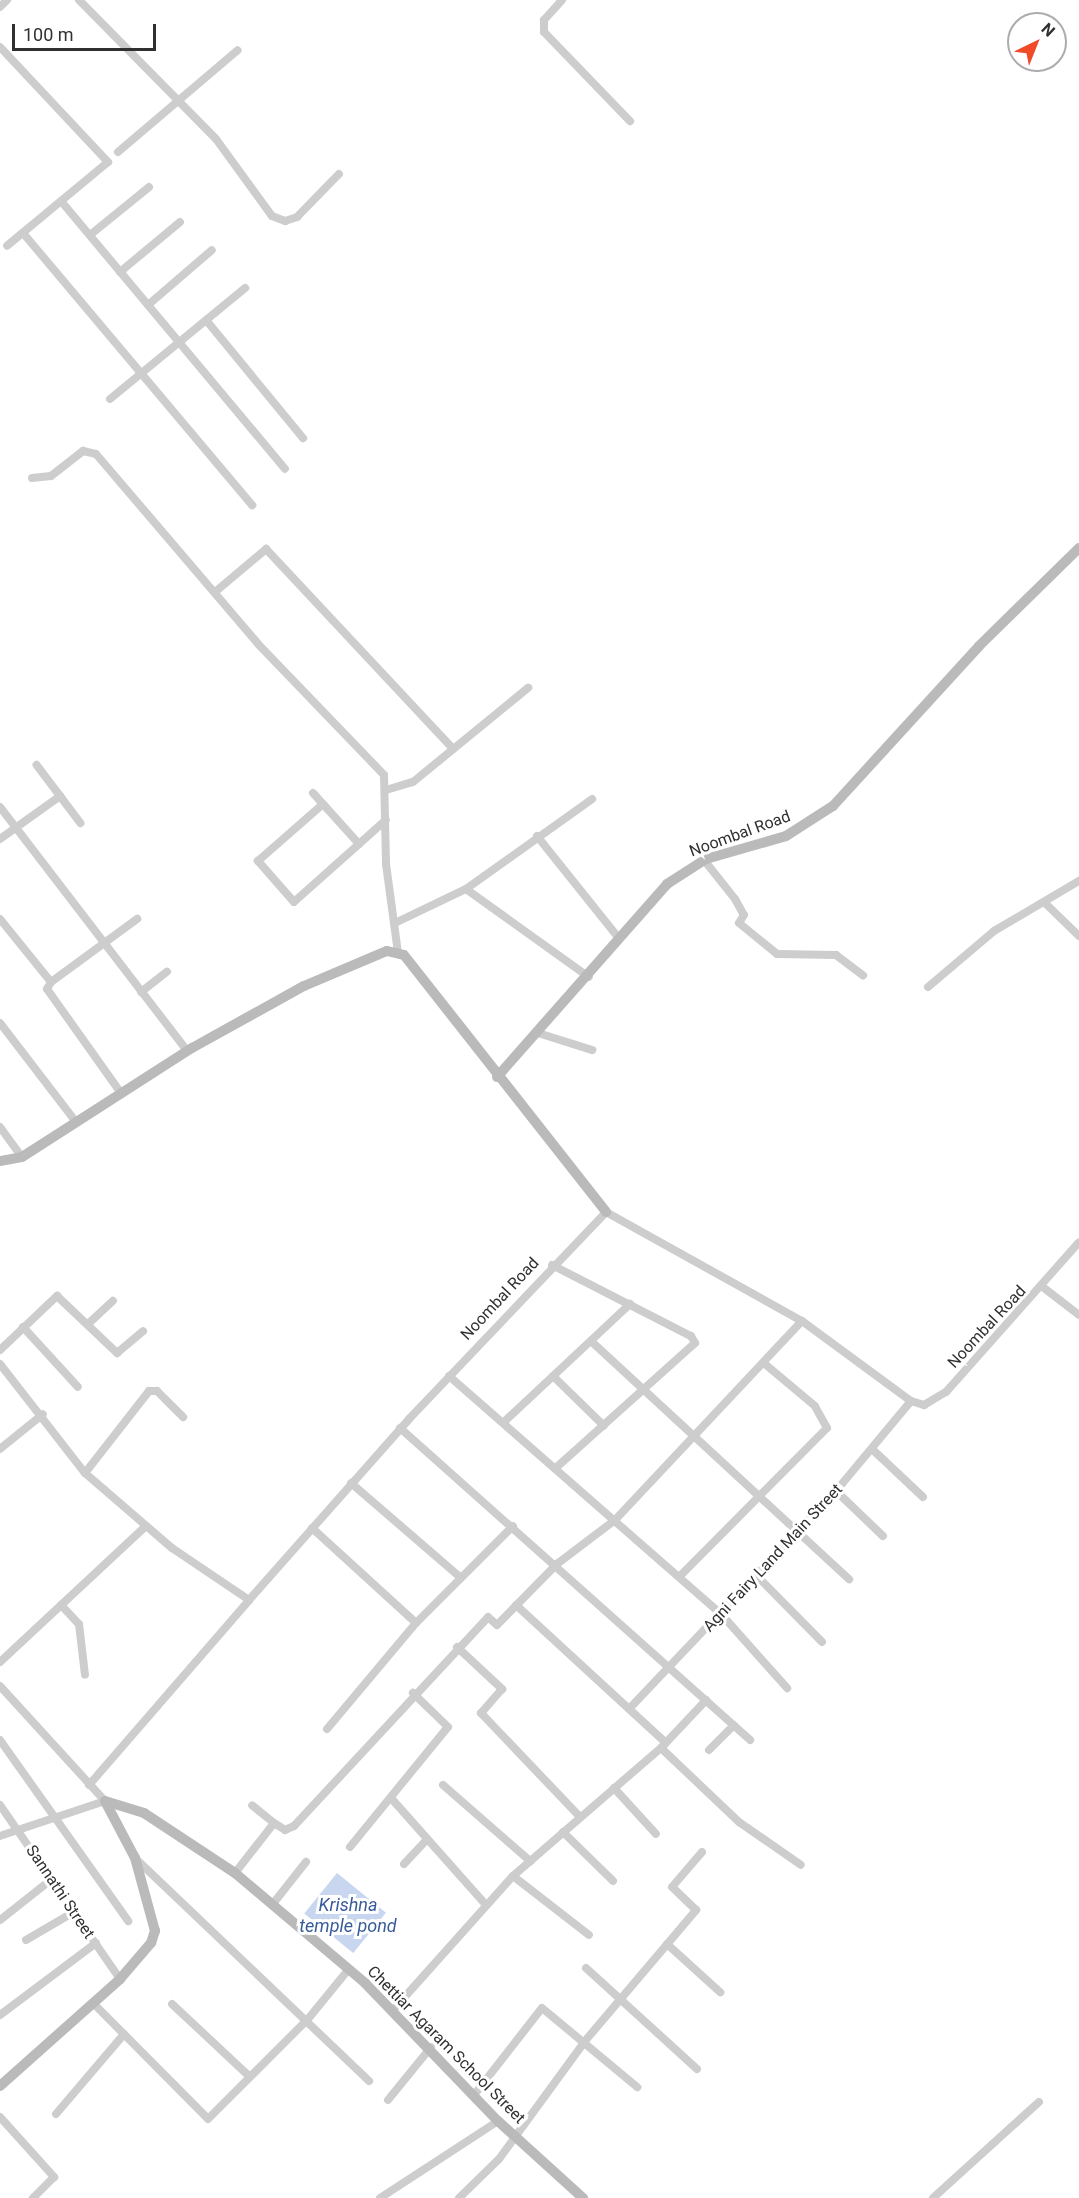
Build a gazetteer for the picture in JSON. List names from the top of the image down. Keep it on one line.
{"streets":{"street":["Noombal Road","Agni Fairy Land Main Street","Sannathi Street","Chettiar Agaram School Street"]},"crossings":[["Noombal Road","Agni Fairy Land Main Street"]],"water":["Krishna temple pond"],"scale_bar":"100 m","north":"top right"}
